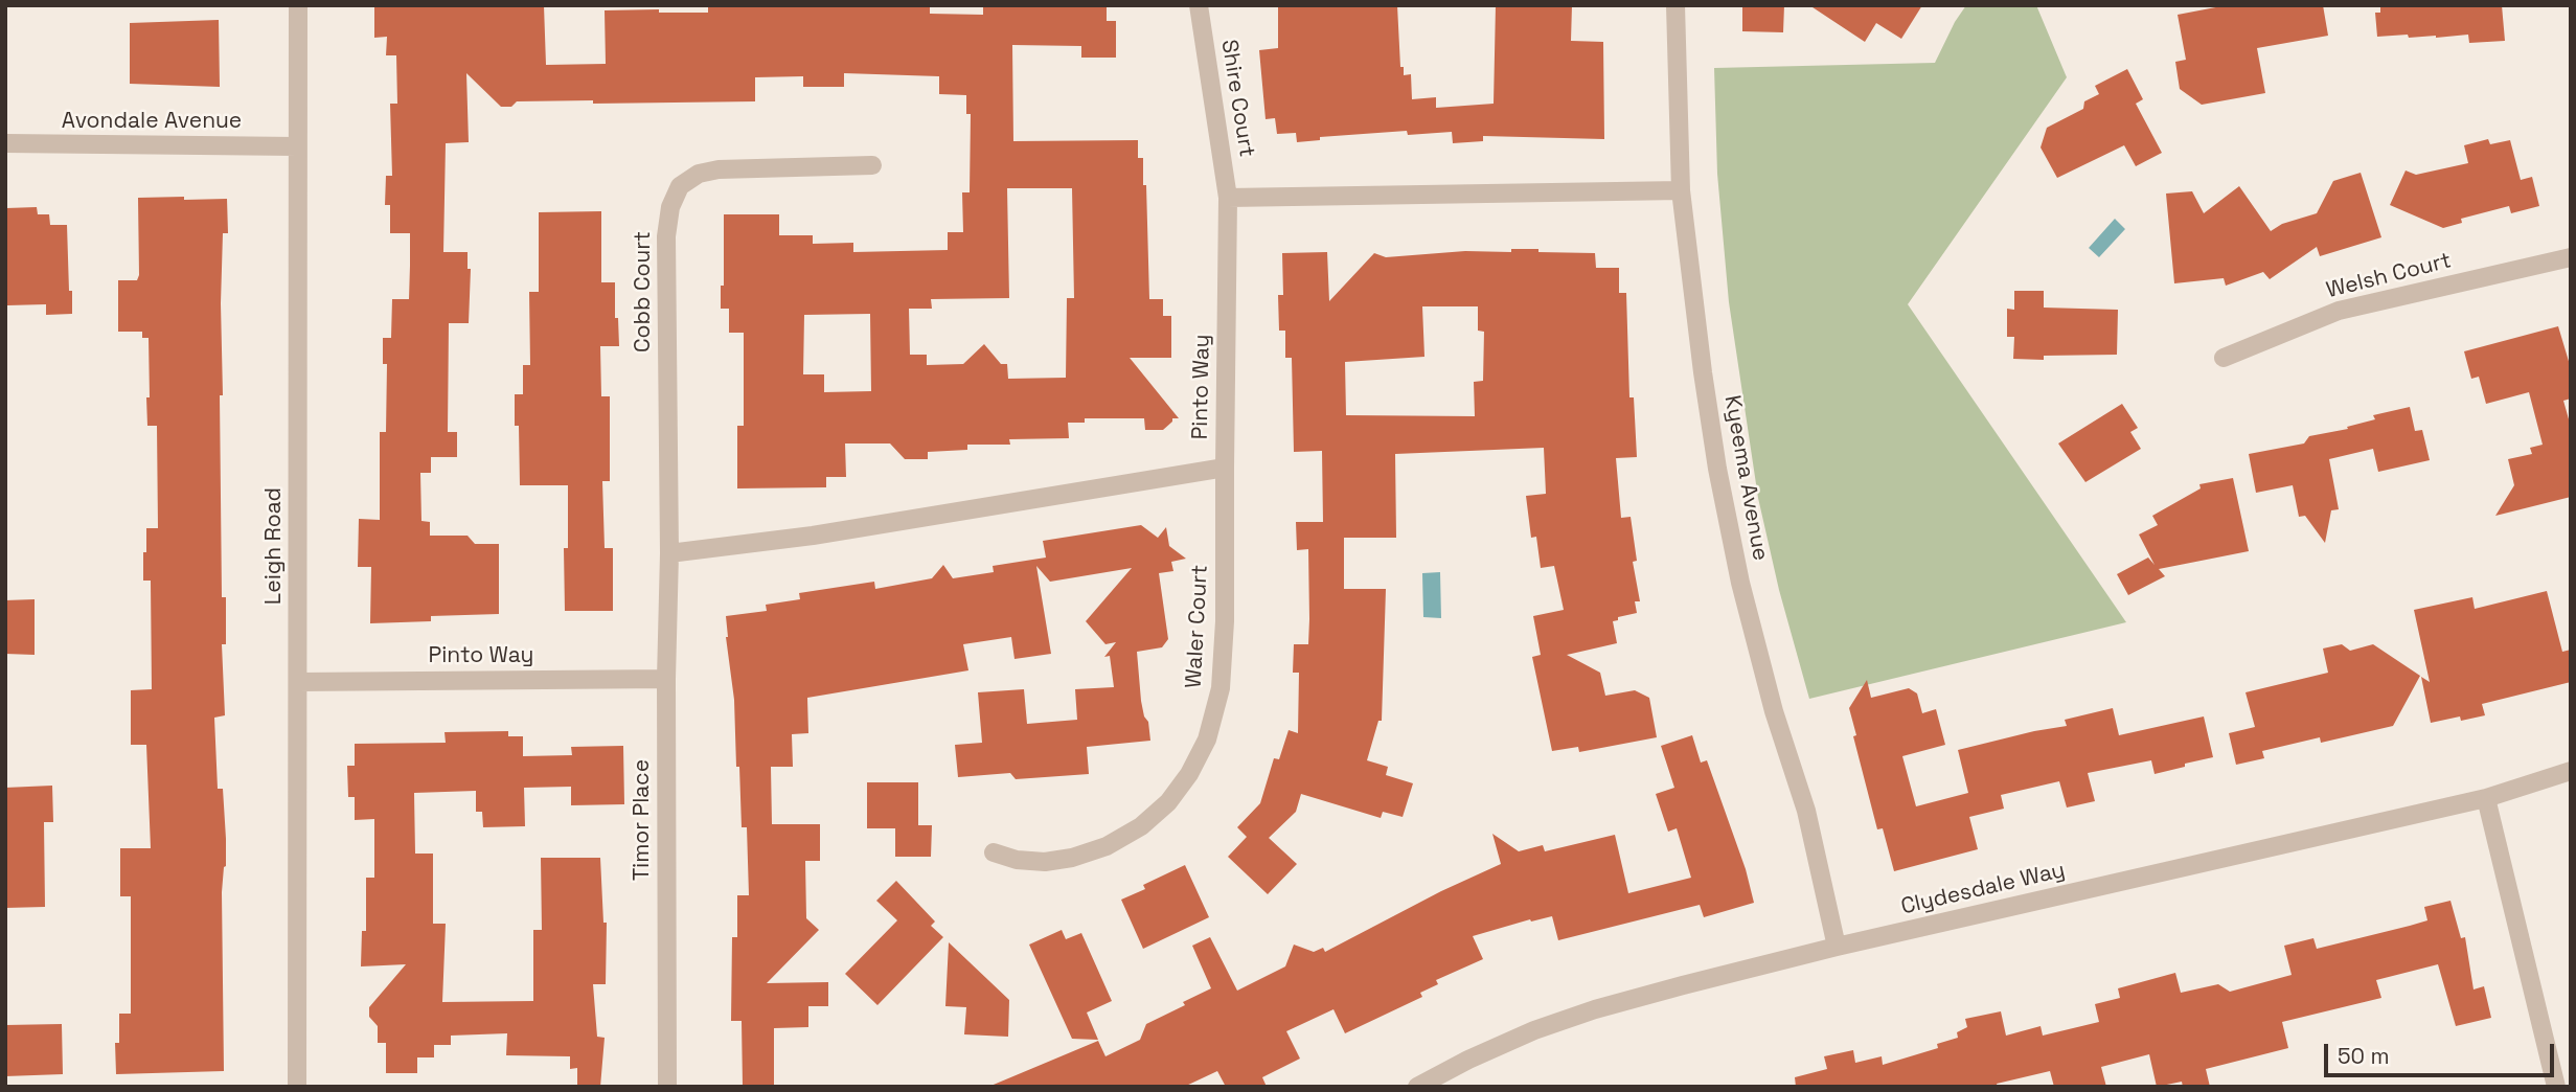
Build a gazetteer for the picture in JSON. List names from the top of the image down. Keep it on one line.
{"streets":{"street":["Shire Court","Avondale Avenue","Welsh Court","Cobb Court","Pinto Way","Kyeema Avenue","Leigh Road","Waler Court","Timor Place","Clydesdale Way"]},"crossings":[["Shire Court","Pinto Way"],["Avondale Avenue","Leigh Road"],["Cobb Court","Pinto Way"],["Cobb Court","Timor Place"],["Pinto Way","Leigh Road"],["Pinto Way","Waler Court"],["Pinto Way","Timor Place"],["Kyeema Avenue","Clydesdale Way"]],"scale_bar":"50 m"}
